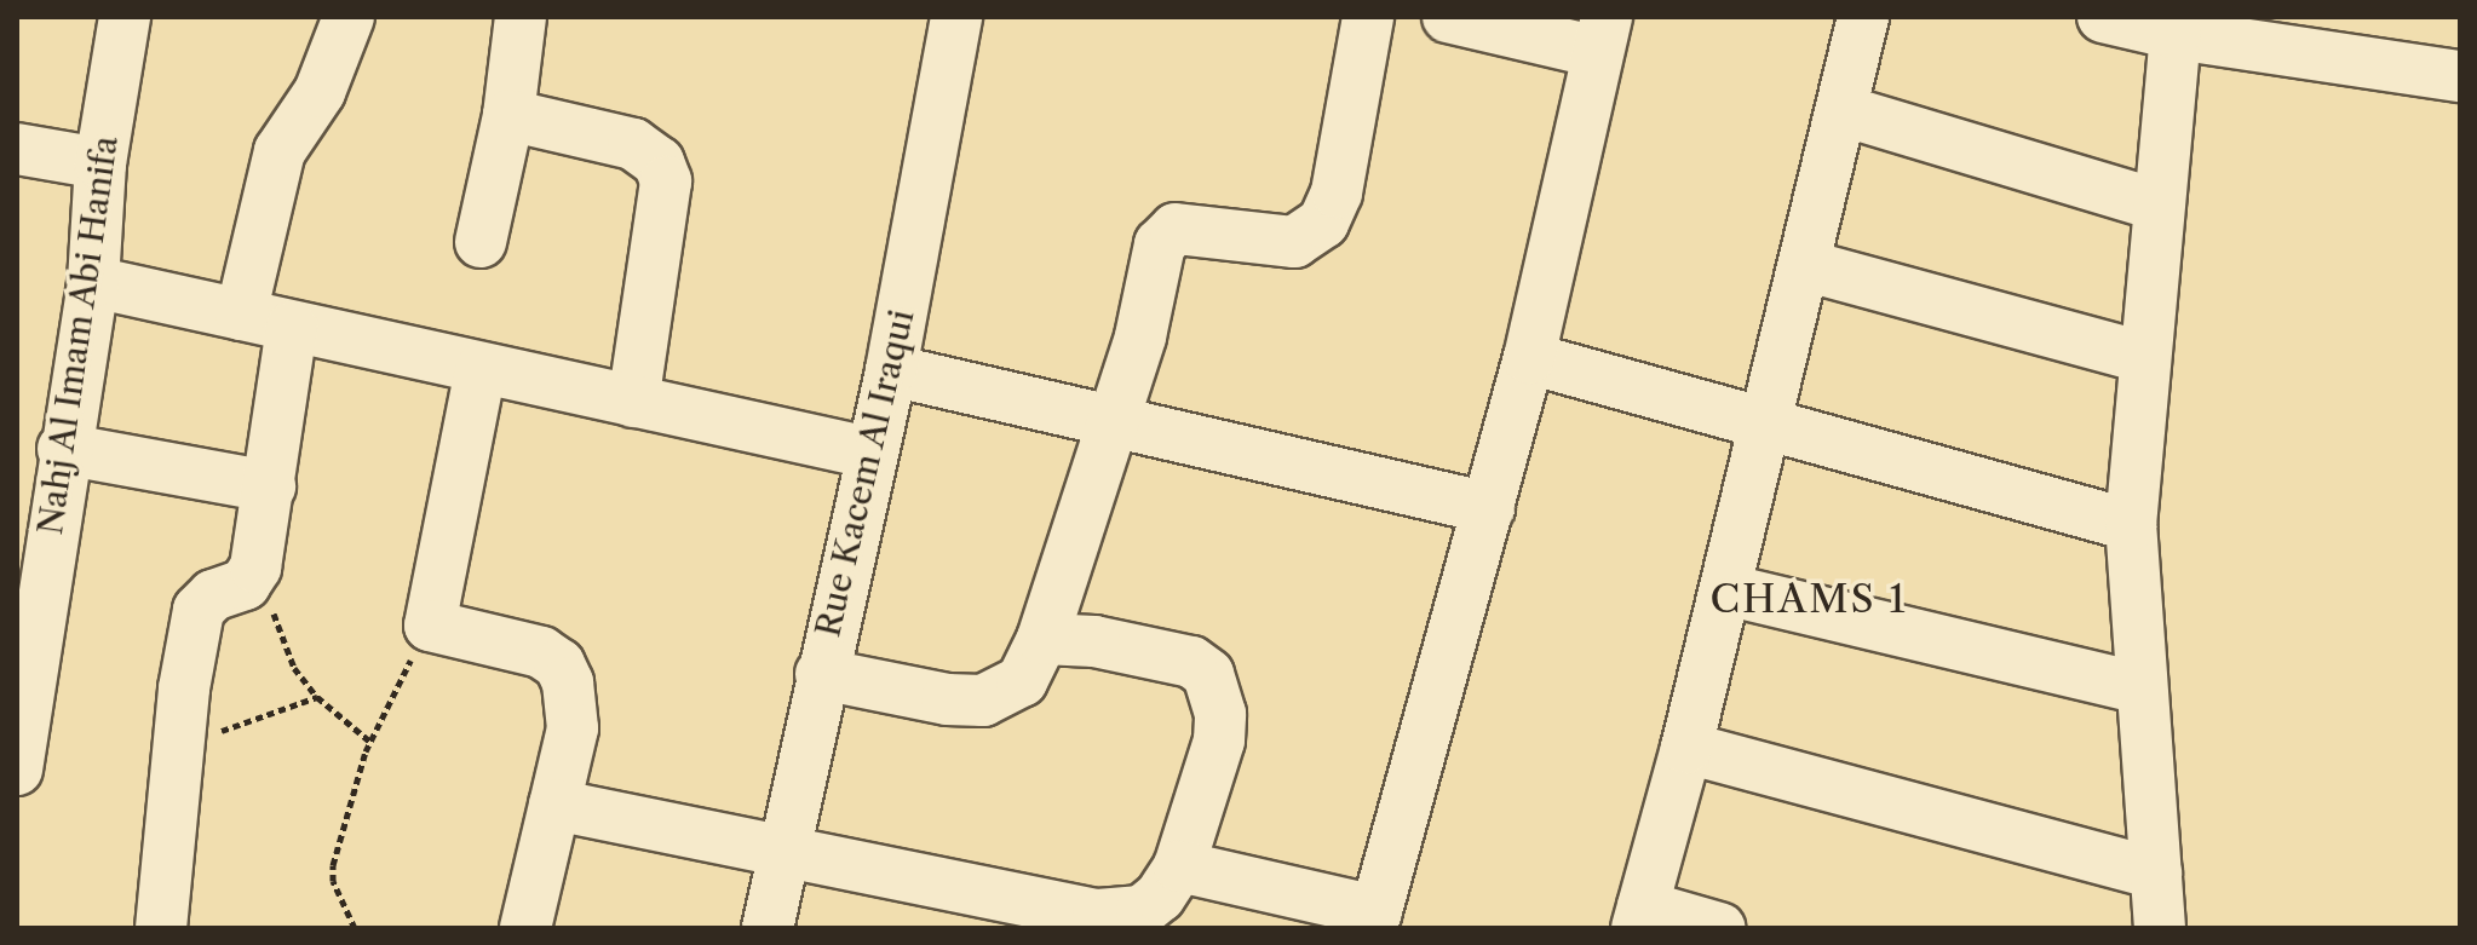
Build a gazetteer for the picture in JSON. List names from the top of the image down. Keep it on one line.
{"streets":{"street":["Nahj Al Imam Abi Hanifa","Rue Kacem Al Iraqui"]},"districts":["CHAMS 1"]}
